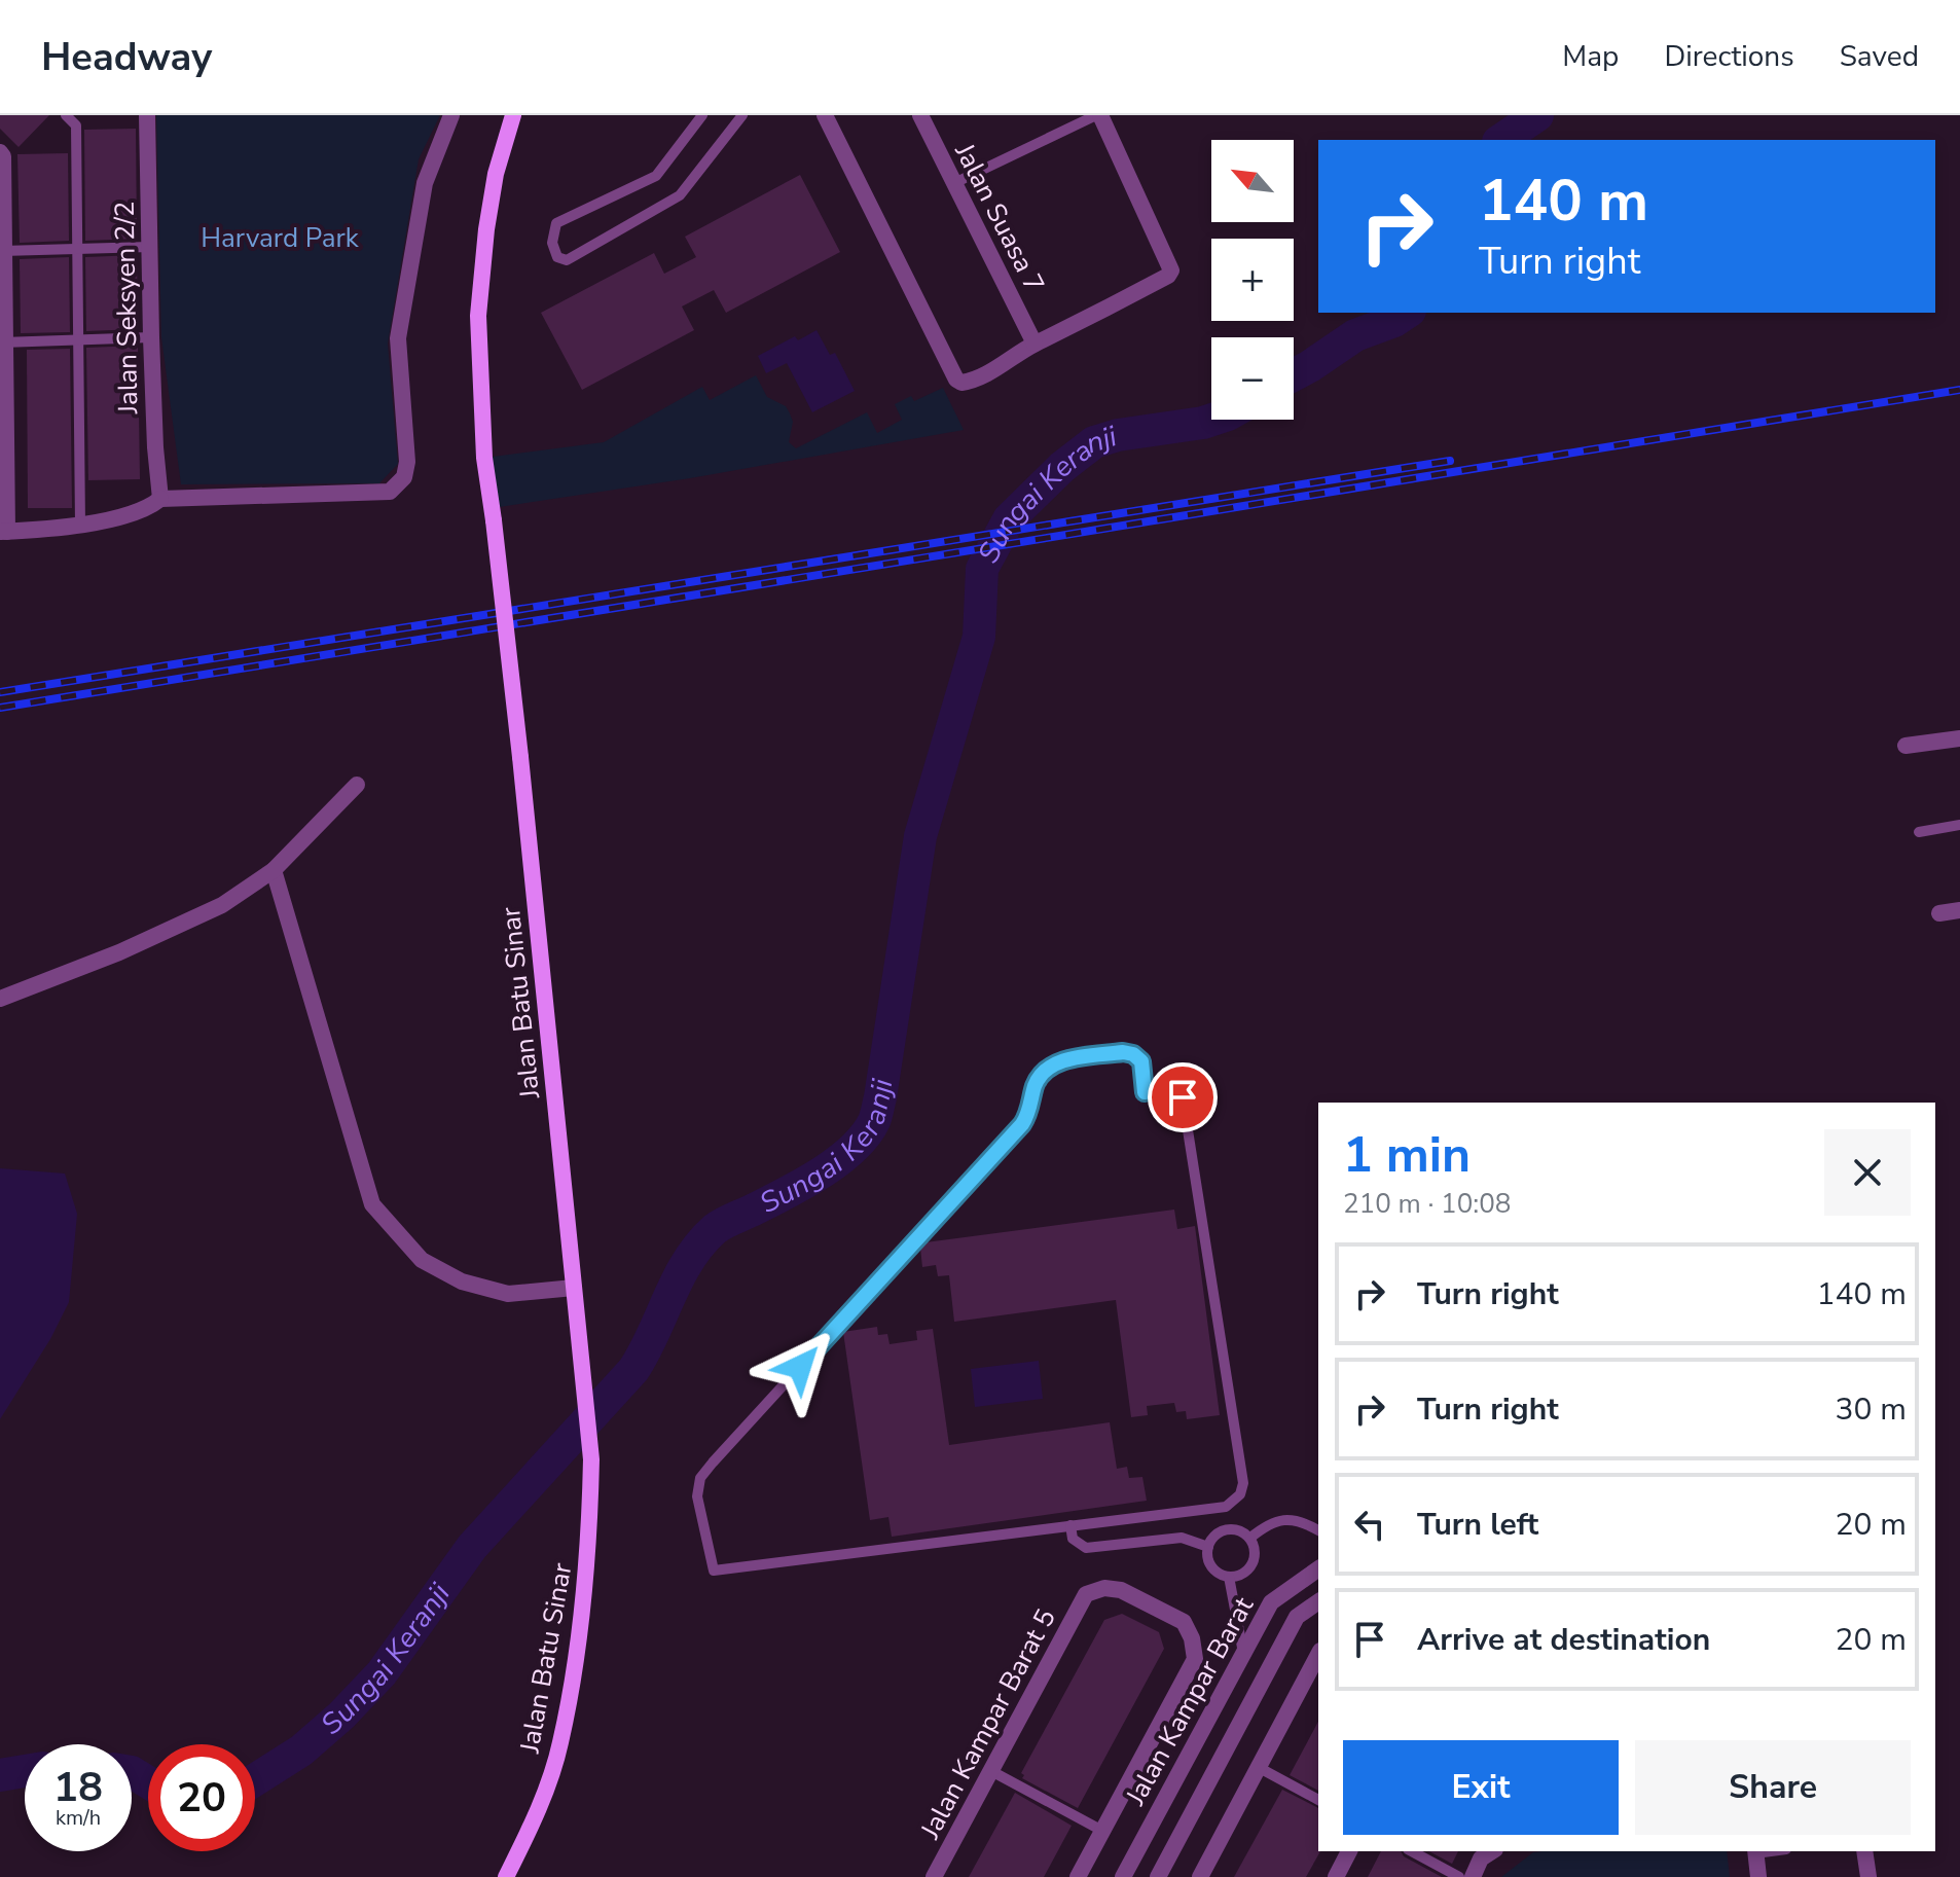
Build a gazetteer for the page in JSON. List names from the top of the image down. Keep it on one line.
{"streets":{"street":["Jalan Suasa 7","Jalan Seksyen 2/2","Jalan Batu Sinar","Jalan Kampar Barat","Jalan Kampar Barat 5"]},"water":["Sungai Keranji"],"parks":["Harvard Park"],"north":"top left","page":{"header":"Headway","nav":["Map","Directions","Saved"],"map_buttons":["+","−"],"turn":["140 m","Turn right"],"heading":["1 min","210 m · 10:08"],"list":[{"name":"Turn right","value":"140 m"},{"name":"Turn right","value":"30 m"},{"name":"Turn left","value":"20 m"},{"name":"Arrive at destination","value":"20 m"}],"buttons":["Exit","Share"],"speed":"18 km/h","limit":"20"}}
